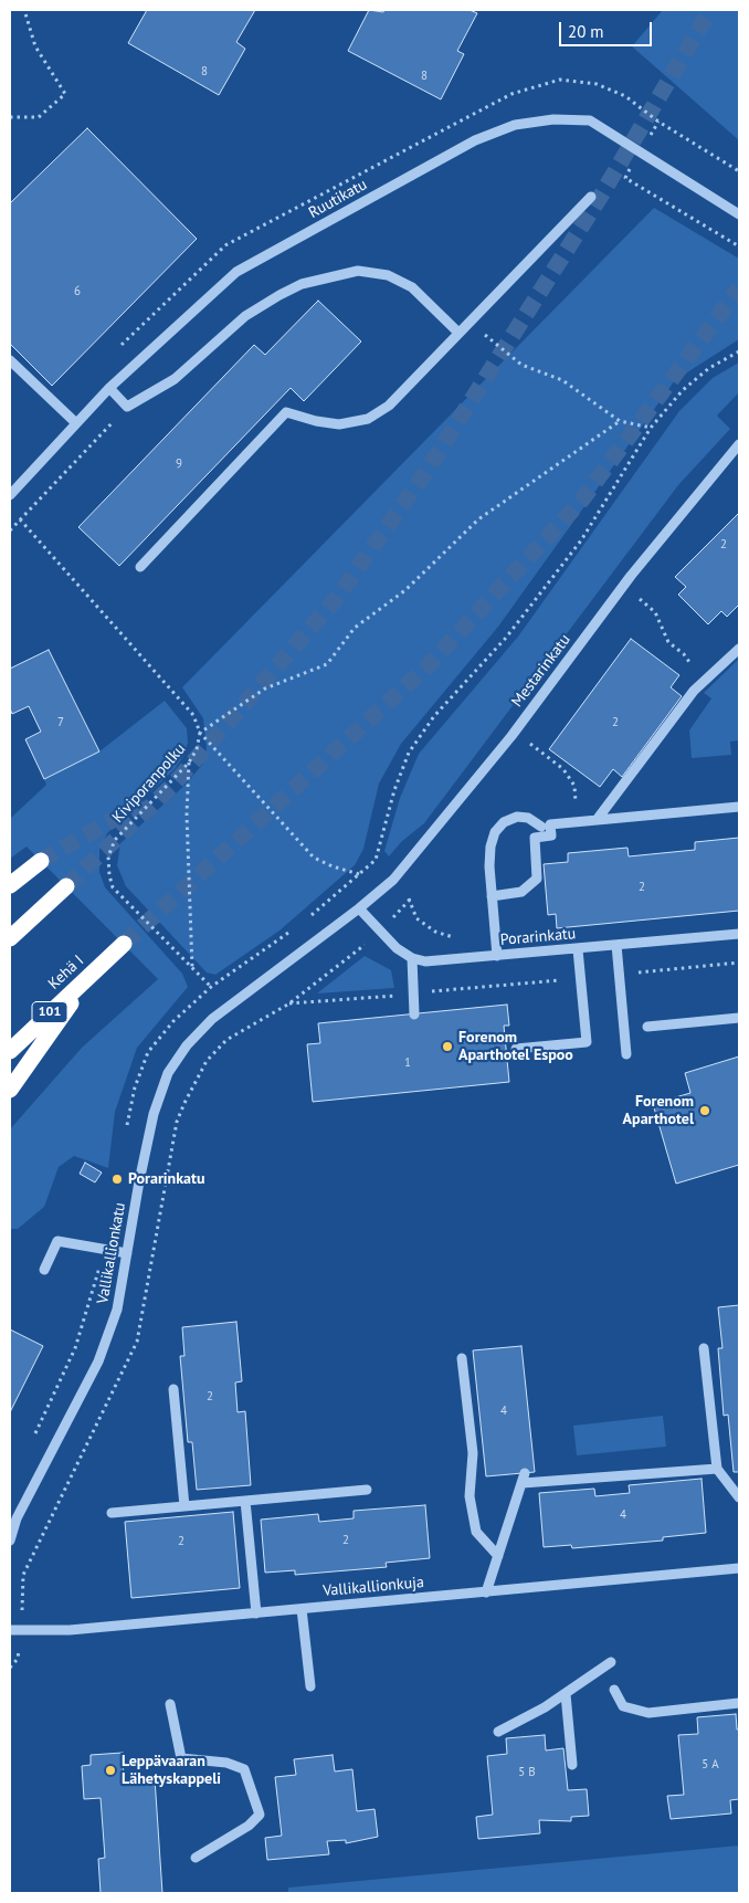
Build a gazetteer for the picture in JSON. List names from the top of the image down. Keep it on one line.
{"streets":{"highway":["Kehä I","101"],"street":["Ruutikatu","Mestarinkatu","Porarinkatu","Vallikallionkatu","Vallikallionkuja"],"path":["Kiviporanpolku"]},"crossings":[["Mestarinkatu","Vallikallionkatu"]],"places":["Forenom Aparthotel Espoo","Forenom Aparthotel","Porarinkatu","Leppävaaran Lähetyskappeli"],"house_numbers":["8","8","6","9","2","7","2","2","1","2","4","4","2","2","5 A","5 B"],"scale_bar":"20 m"}
